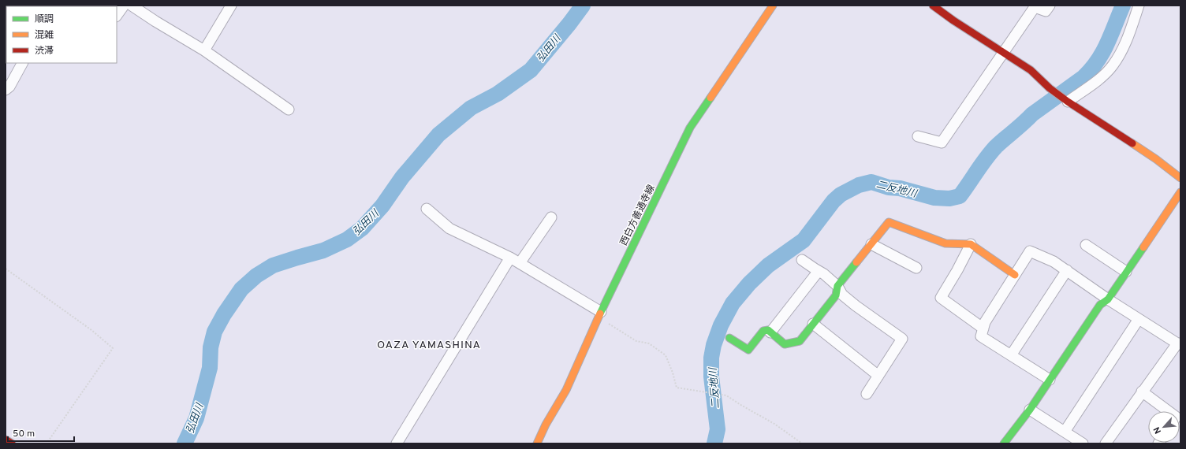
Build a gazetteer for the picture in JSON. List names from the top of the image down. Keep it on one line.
{"streets":{"street":["西白方善通寺線"]},"districts":["OAZA YAMASHINA"],"water":["弘田川","二反地川"],"legend":["順調","混雑","渋滞"],"scale_bar":"50 m","north":"bottom left"}
